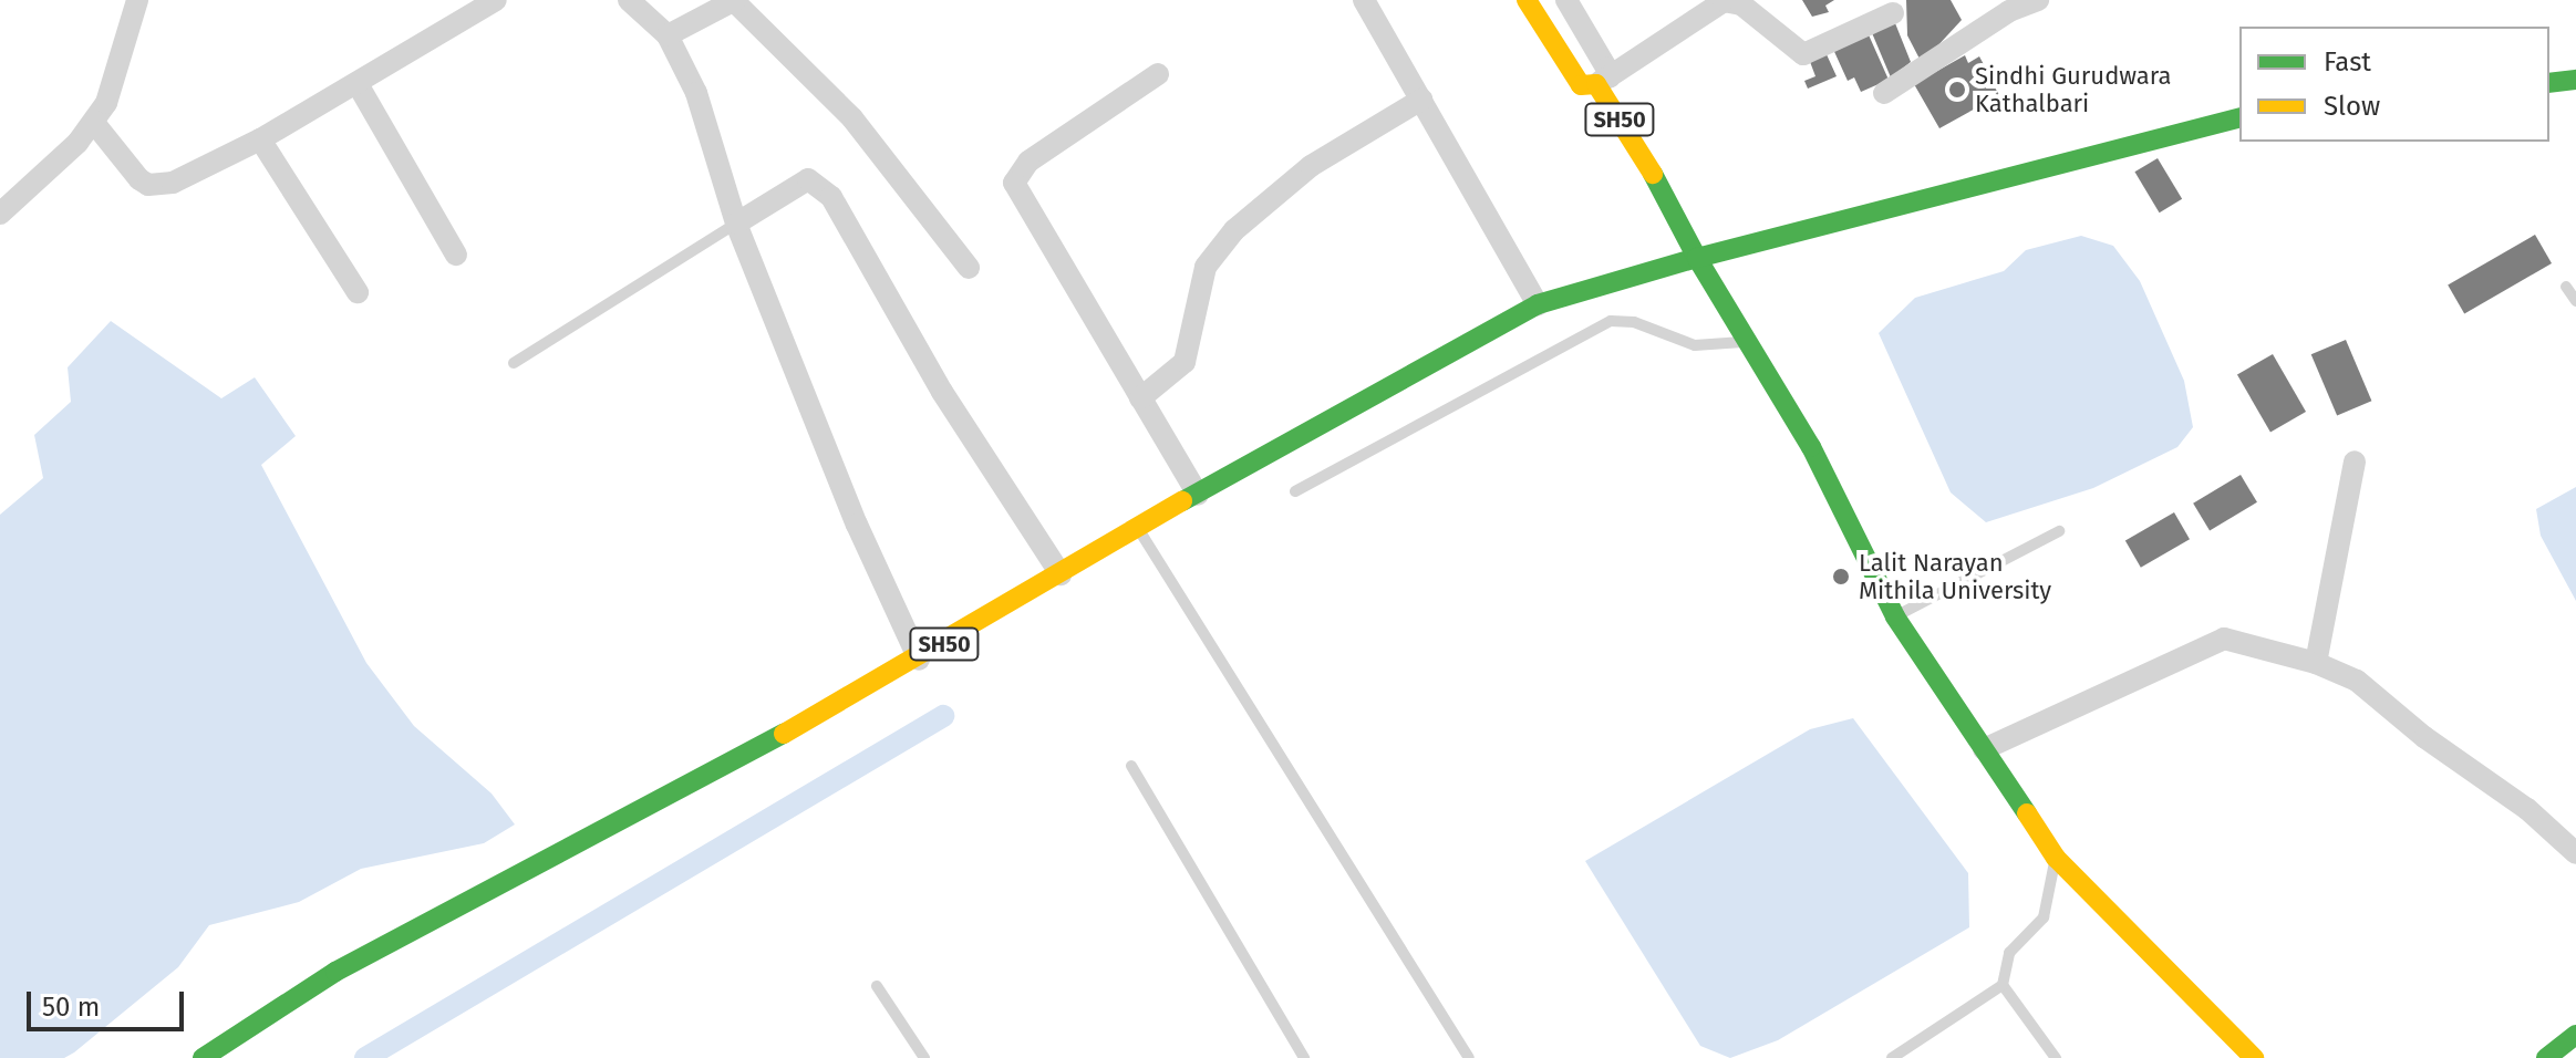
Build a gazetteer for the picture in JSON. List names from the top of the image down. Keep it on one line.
{"streets":{"main road":["SH50"]},"places":["Sindhi Gurudwara Kathalbari","Lalit Narayan Mithila University"],"legend":["Fast","Slow"],"scale_bar":"50 m"}
